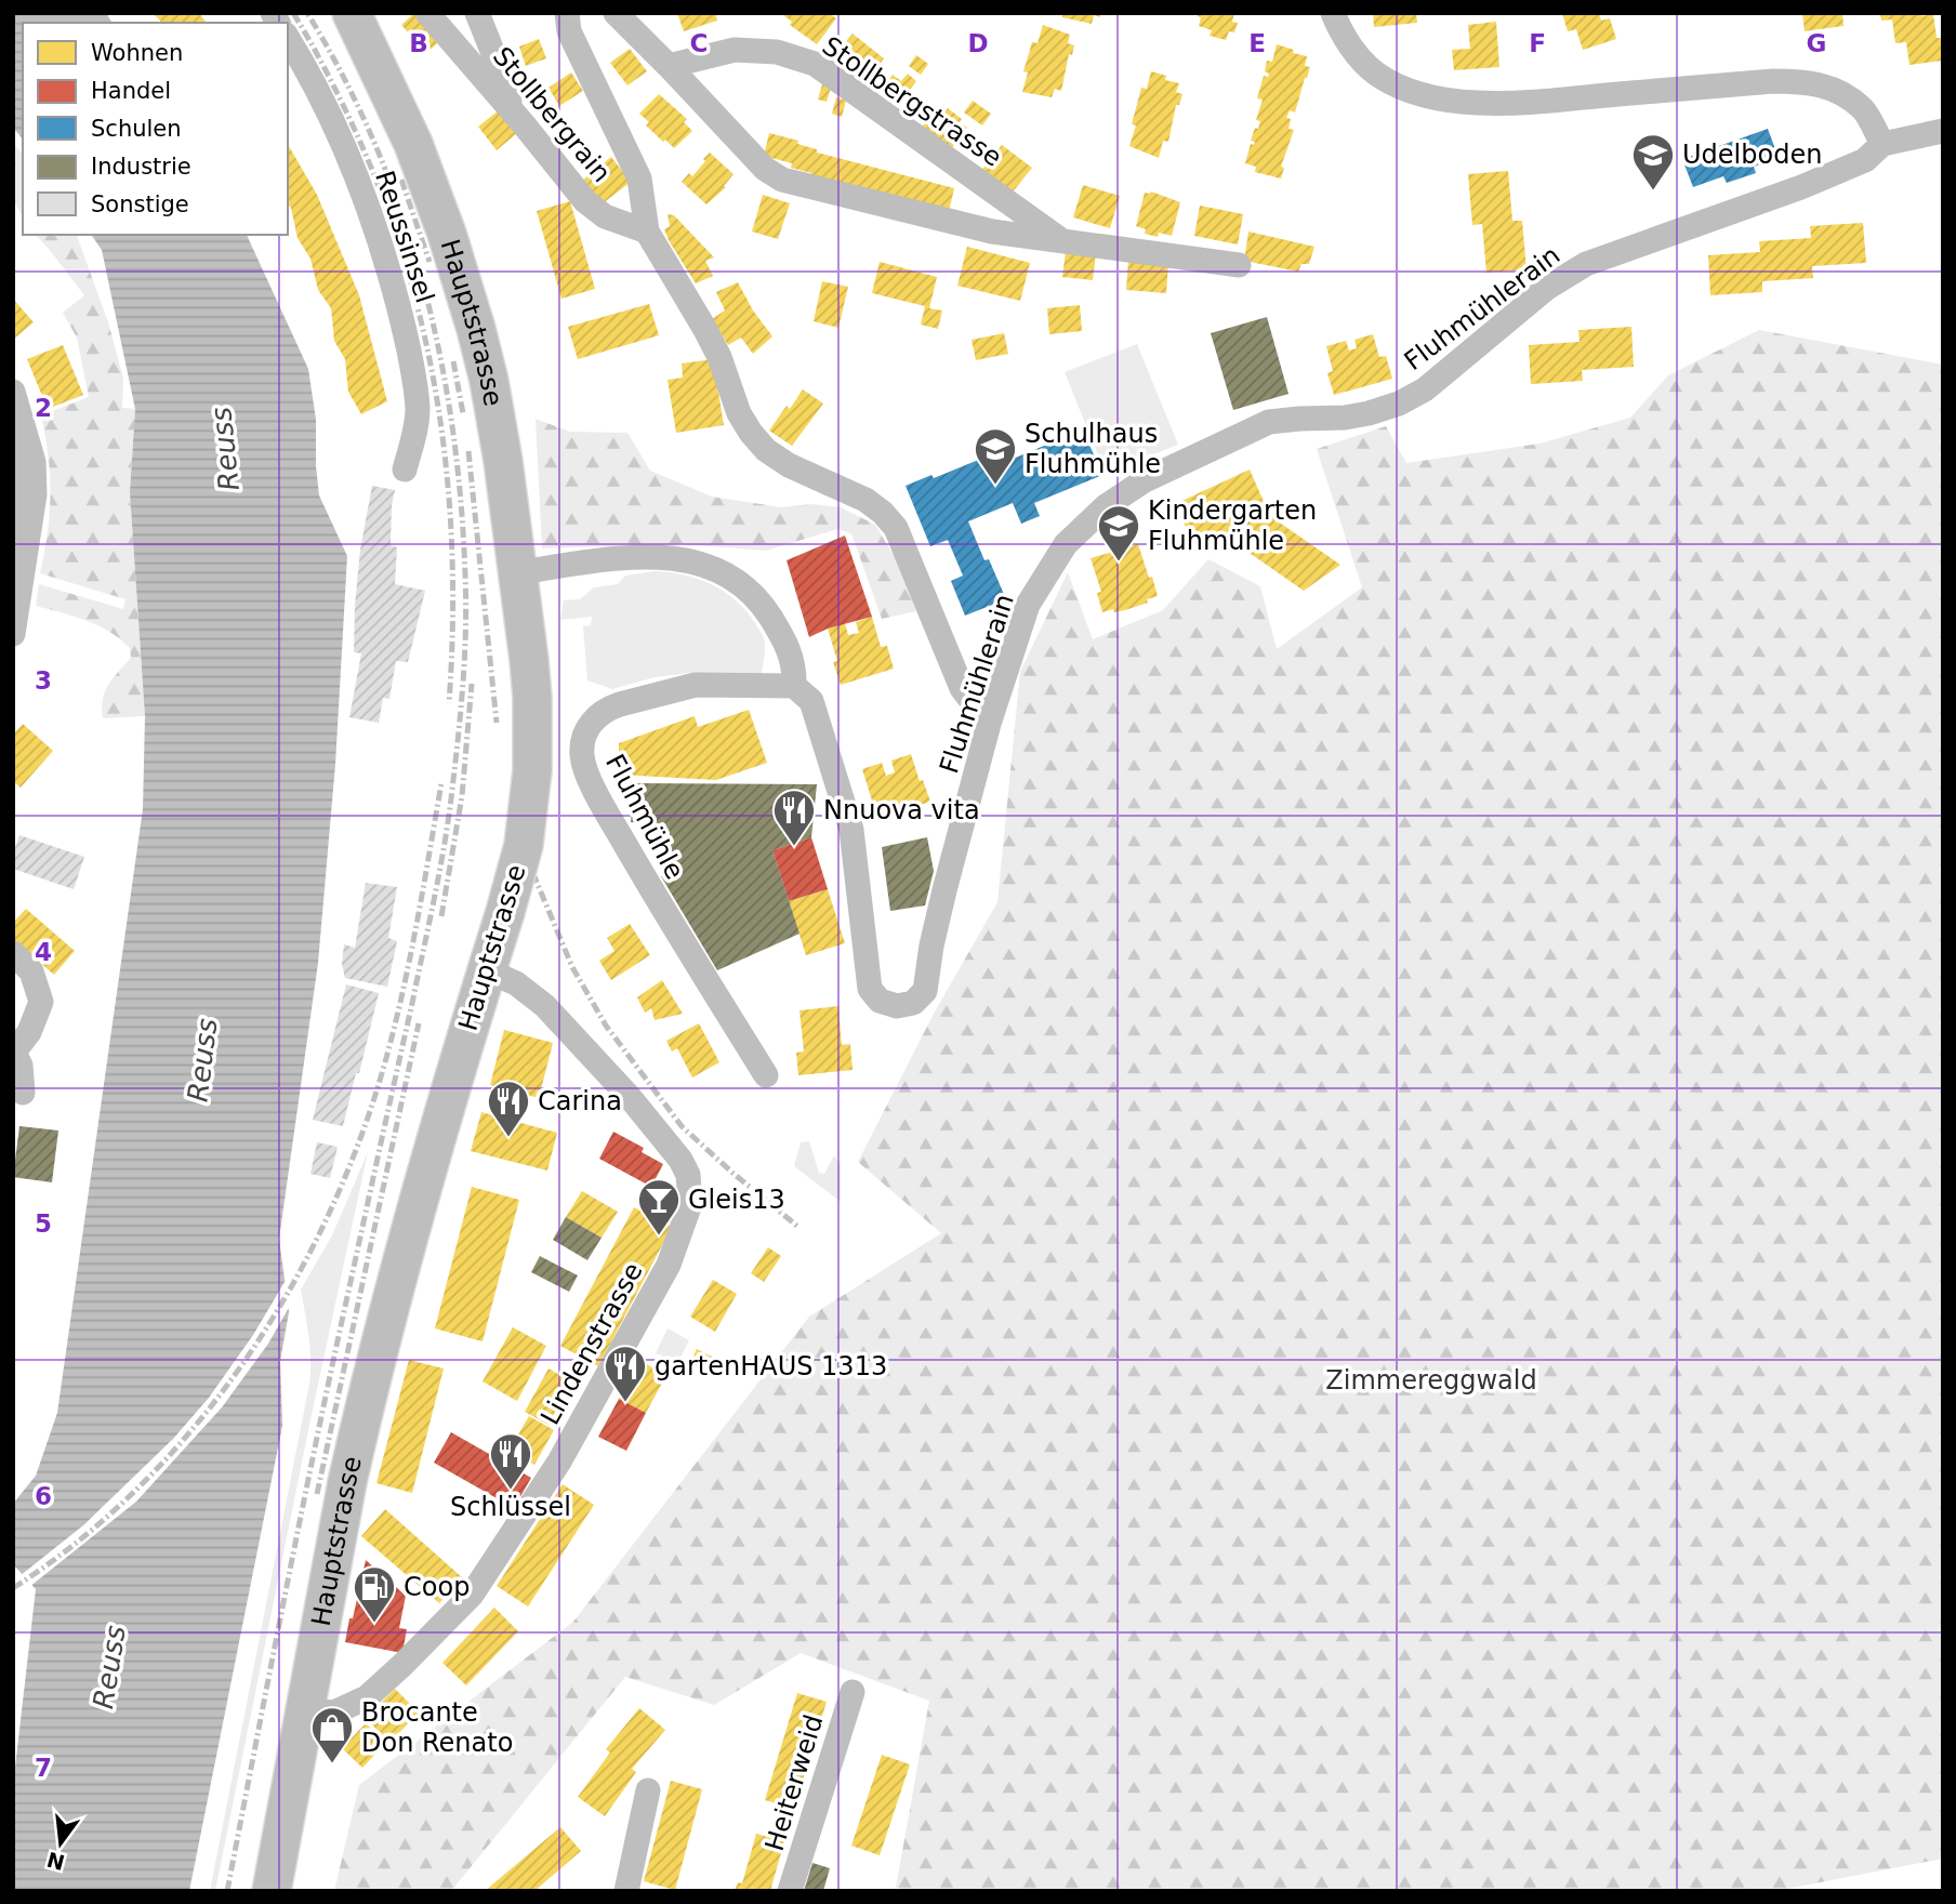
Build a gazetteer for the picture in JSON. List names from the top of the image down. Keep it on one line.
{"streets":{"main road":["Hauptstrasse"],"street":["Stollbergstrasse","Stollbergrain","Reussinsel","Fluhmühlerain","Fluhmühle","Lindenstrasse","Heiterweid"]},"crossings":[["Stollbergrain","Fluhmühlerain"],["Fluhmühlerain","Hauptstrasse"],["Fluhmühlerain","Fluhmühle"],["Hauptstrasse","Lindenstrasse"]],"water":["Reuss"],"parks":["Zimmereggwald"],"places":{"school or university":["Udelboden","Schulhaus Fluhmühle","Kindergarten Fluhmühle"],"restaurant":["Nnuova vita","Carina","gartenHAUS 1313","Schlüssel"],"bar":["Gleis13"],"fuel station":["Coop"],"shop":["Brocante Don Renato"]},"legend":["Wohnen","Handel","Schulen","Industrie","Sonstige"],"north":"bottom","grid":{"columns":["B","C","D","E","F","G"],"rows":["2","3","4","5","6","7"]}}
